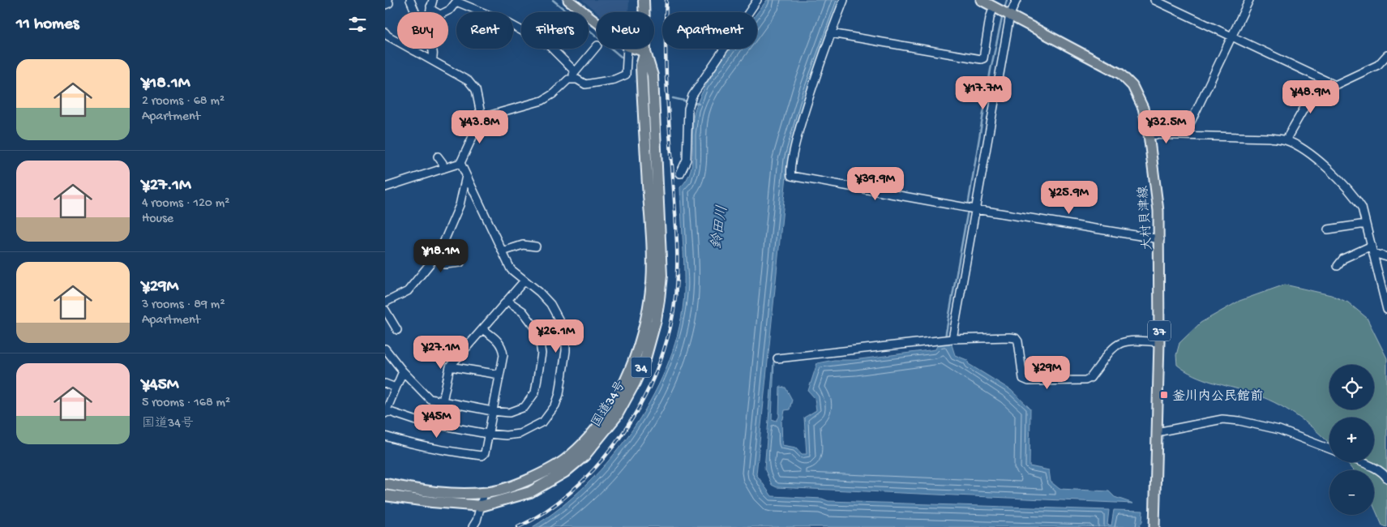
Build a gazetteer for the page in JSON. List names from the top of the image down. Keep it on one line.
{"streets":{"highway":["34","国道34号"],"main road":["大村貝津線","37"]},"water":["鈴田川"],"places":{"transit":["釜川内公民館前"]},"page":{"heading":"11 homes","chip":["Buy","Rent","Filters","New","Apartment"],"list":[{"name":"¥18.1M","note":"2 rooms · 68 m² · Apartment"},{"name":"¥27.1M","note":"4 rooms · 120 m² · House"},{"name":"¥29M","note":"3 rooms · 89 m² · Apartment"},{"name":"¥45M","note":"5 rooms · 168 m² · 国道34号"}],"price":["¥17.7M","¥48.9M","¥43.8M","¥32.5M","¥39.9M","¥25.9M","¥18.1M","¥26.1M","¥27.1M","¥29M","¥45M"],"map_buttons":["+","−"]}}
